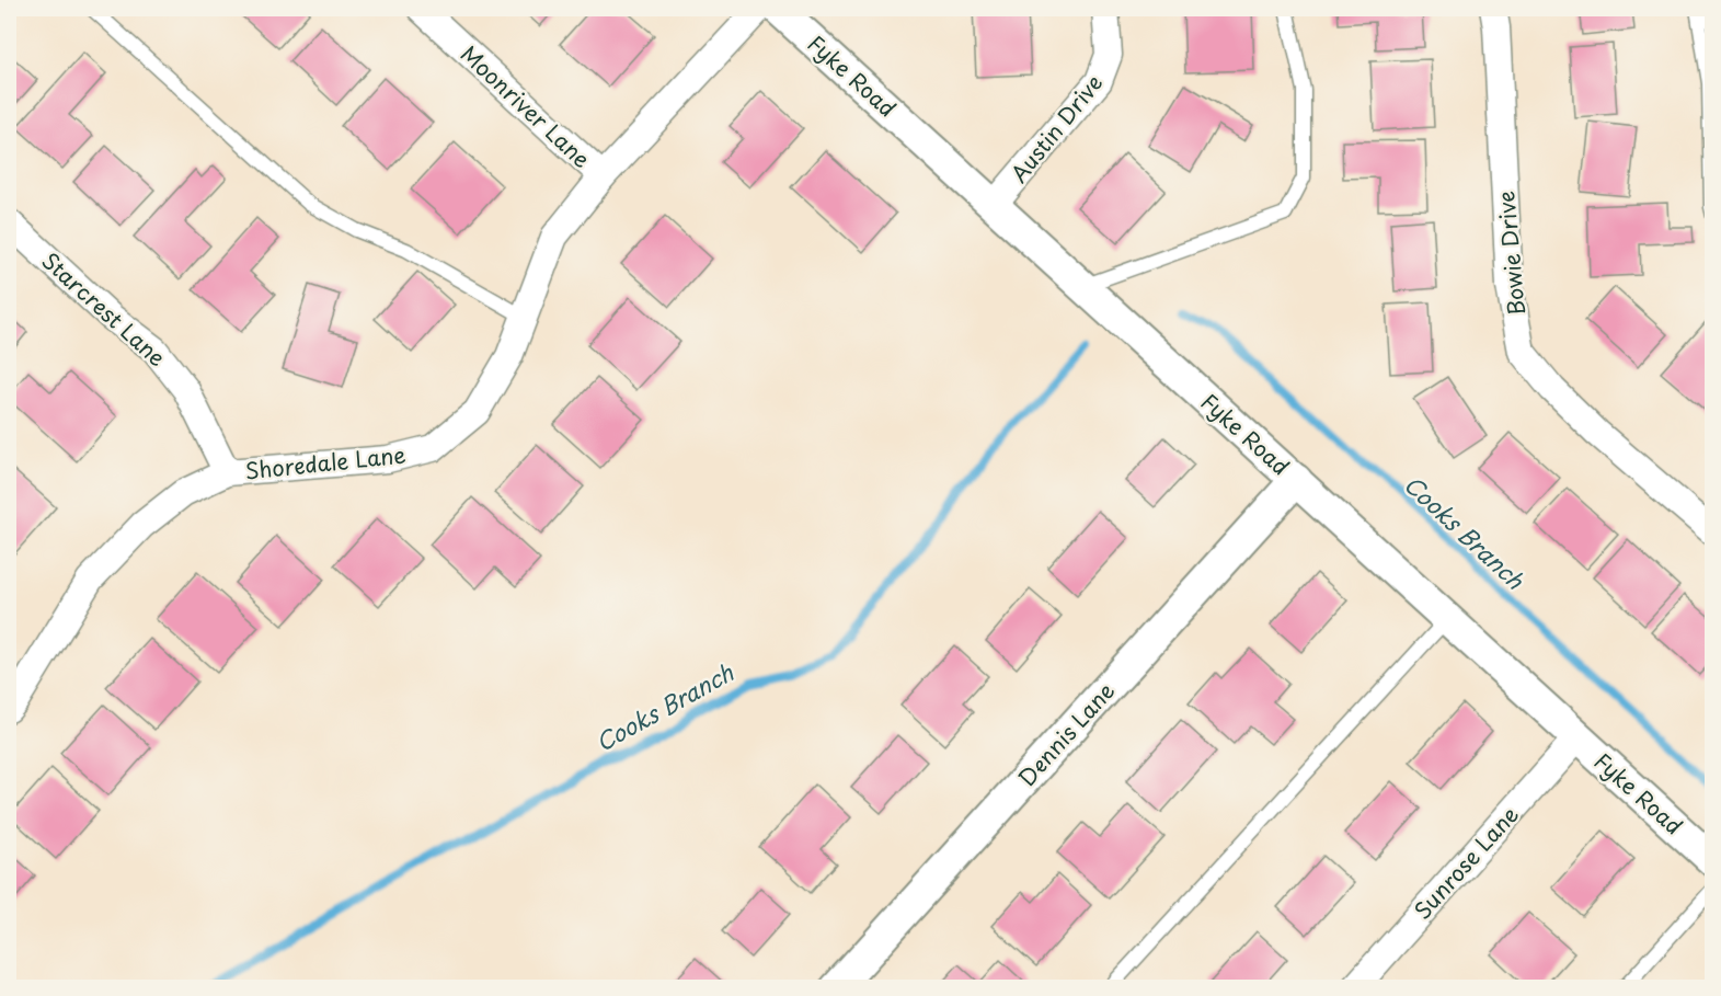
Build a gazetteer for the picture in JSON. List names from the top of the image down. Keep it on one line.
{"streets":{"street":["Fyke Road","Moonriver Lane","Austin Drive","Bowie Drive","Starcrest Lane","Shoredale Lane","Dennis Lane","Sunrose Lane"]},"crossings":[["Fyke Road","Austin Drive"],["Fyke Road","Dennis Lane"],["Fyke Road","Sunrose Lane"],["Moonriver Lane","Shoredale Lane"],["Starcrest Lane","Shoredale Lane"]],"water":["Cooks Branch"]}
